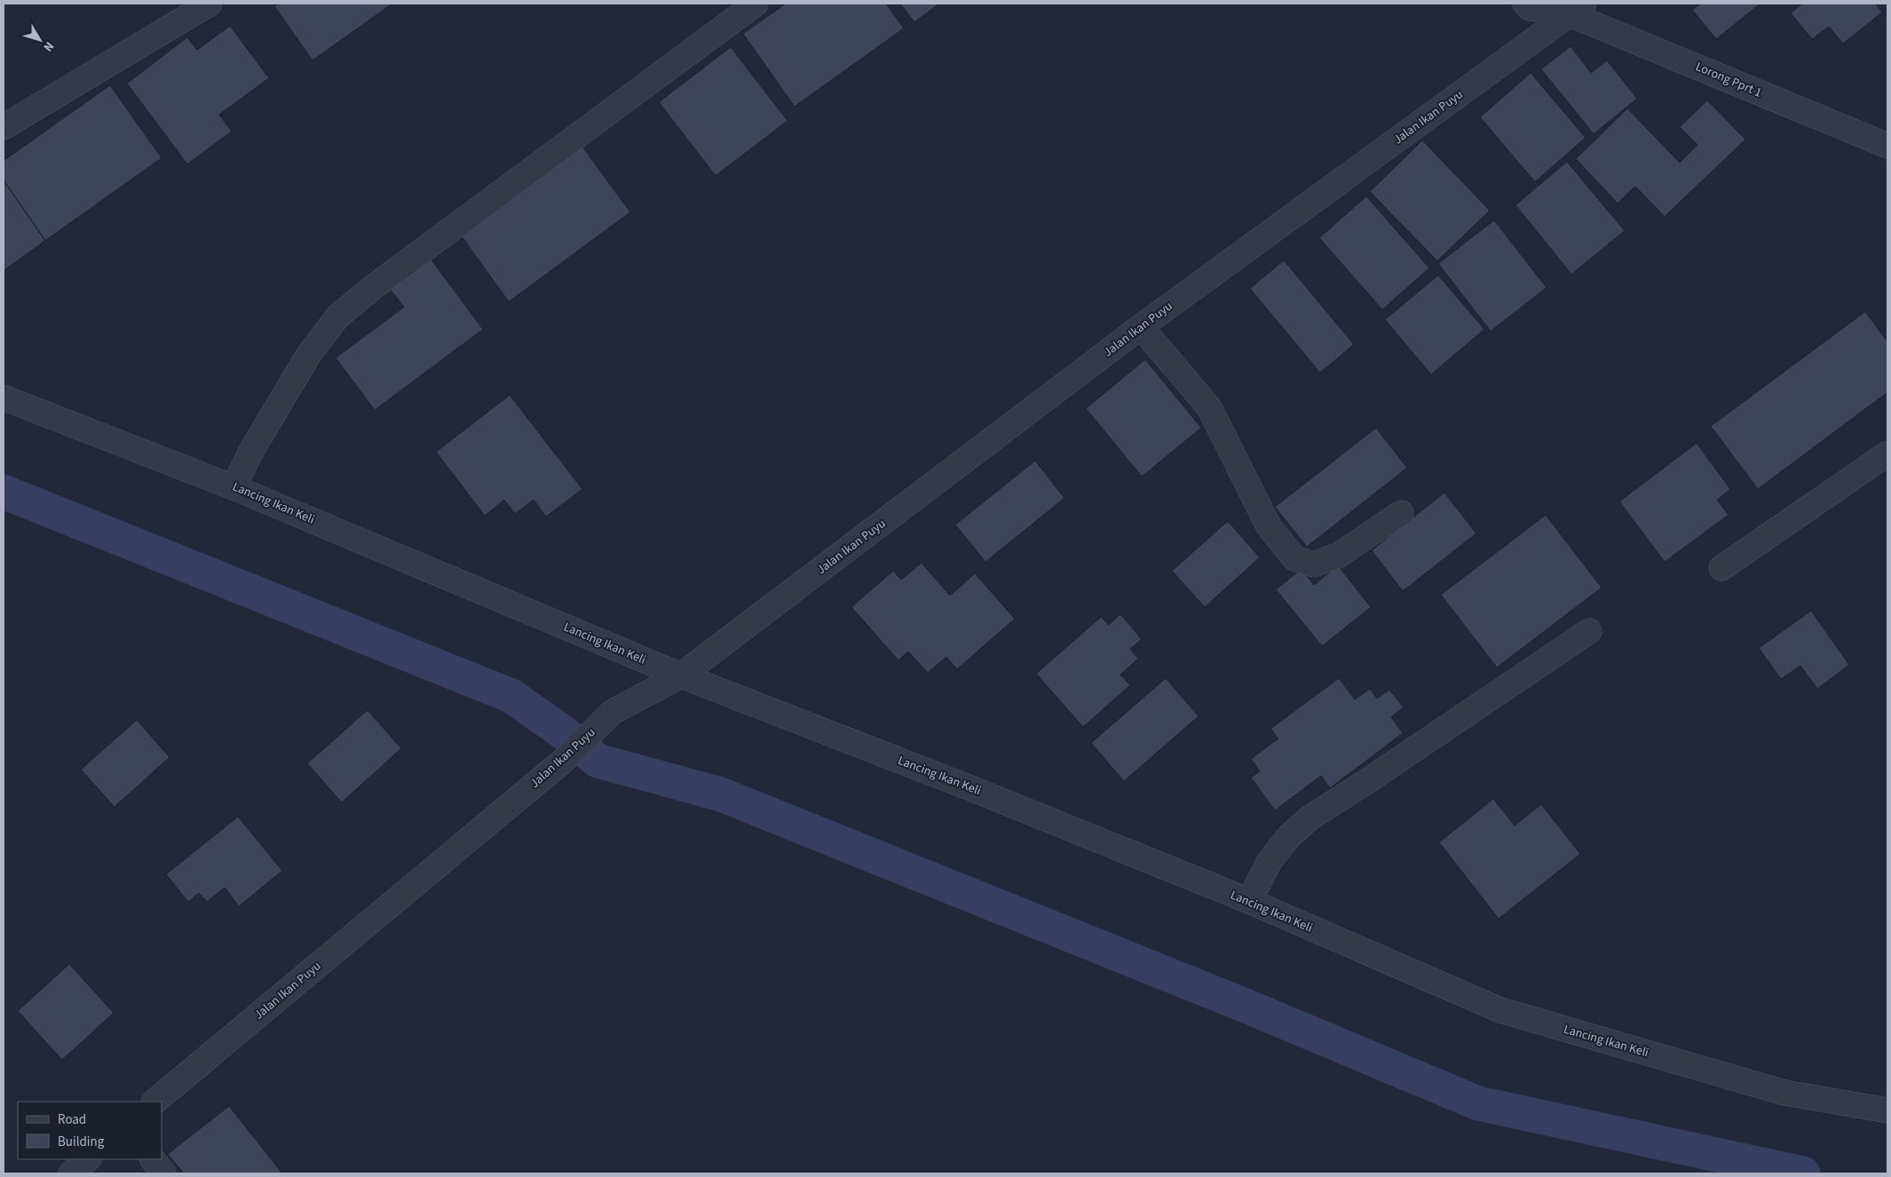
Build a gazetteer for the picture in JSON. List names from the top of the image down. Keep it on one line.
{"streets":{"street":["Lorong Pprt 1","Jalan Ikan Puyu","Lancing Ikan Keli"]},"crossings":[["Lorong Pprt 1","Jalan Ikan Puyu"],["Jalan Ikan Puyu","Lancing Ikan Keli"]],"legend":["Road","Building"],"north":"bottom right"}
